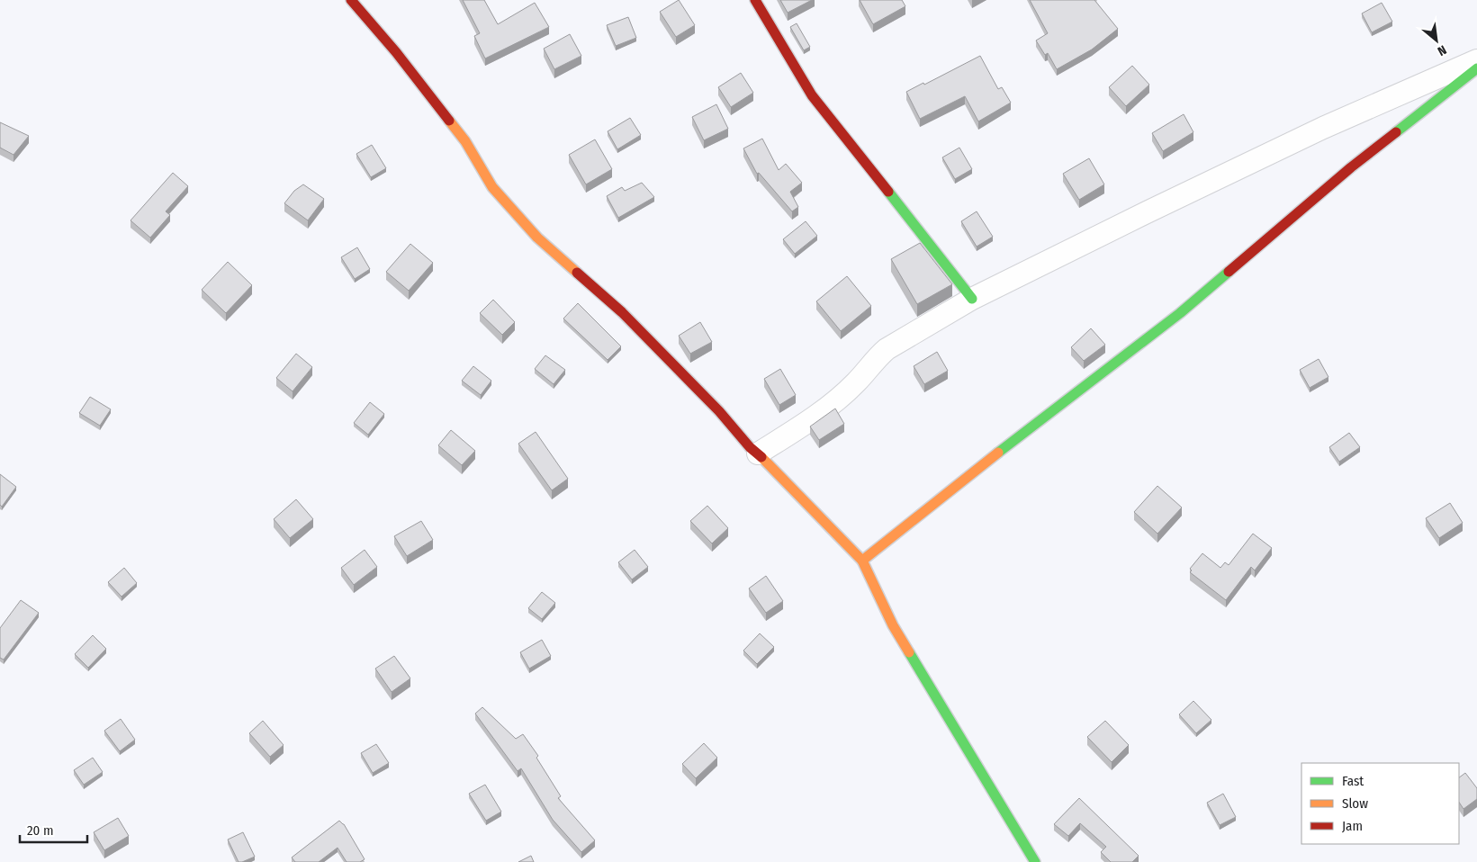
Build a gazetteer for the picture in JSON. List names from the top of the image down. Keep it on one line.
{"legend":["Fast","Slow","Jam"],"scale_bar":"20 m","north":"bottom right"}
